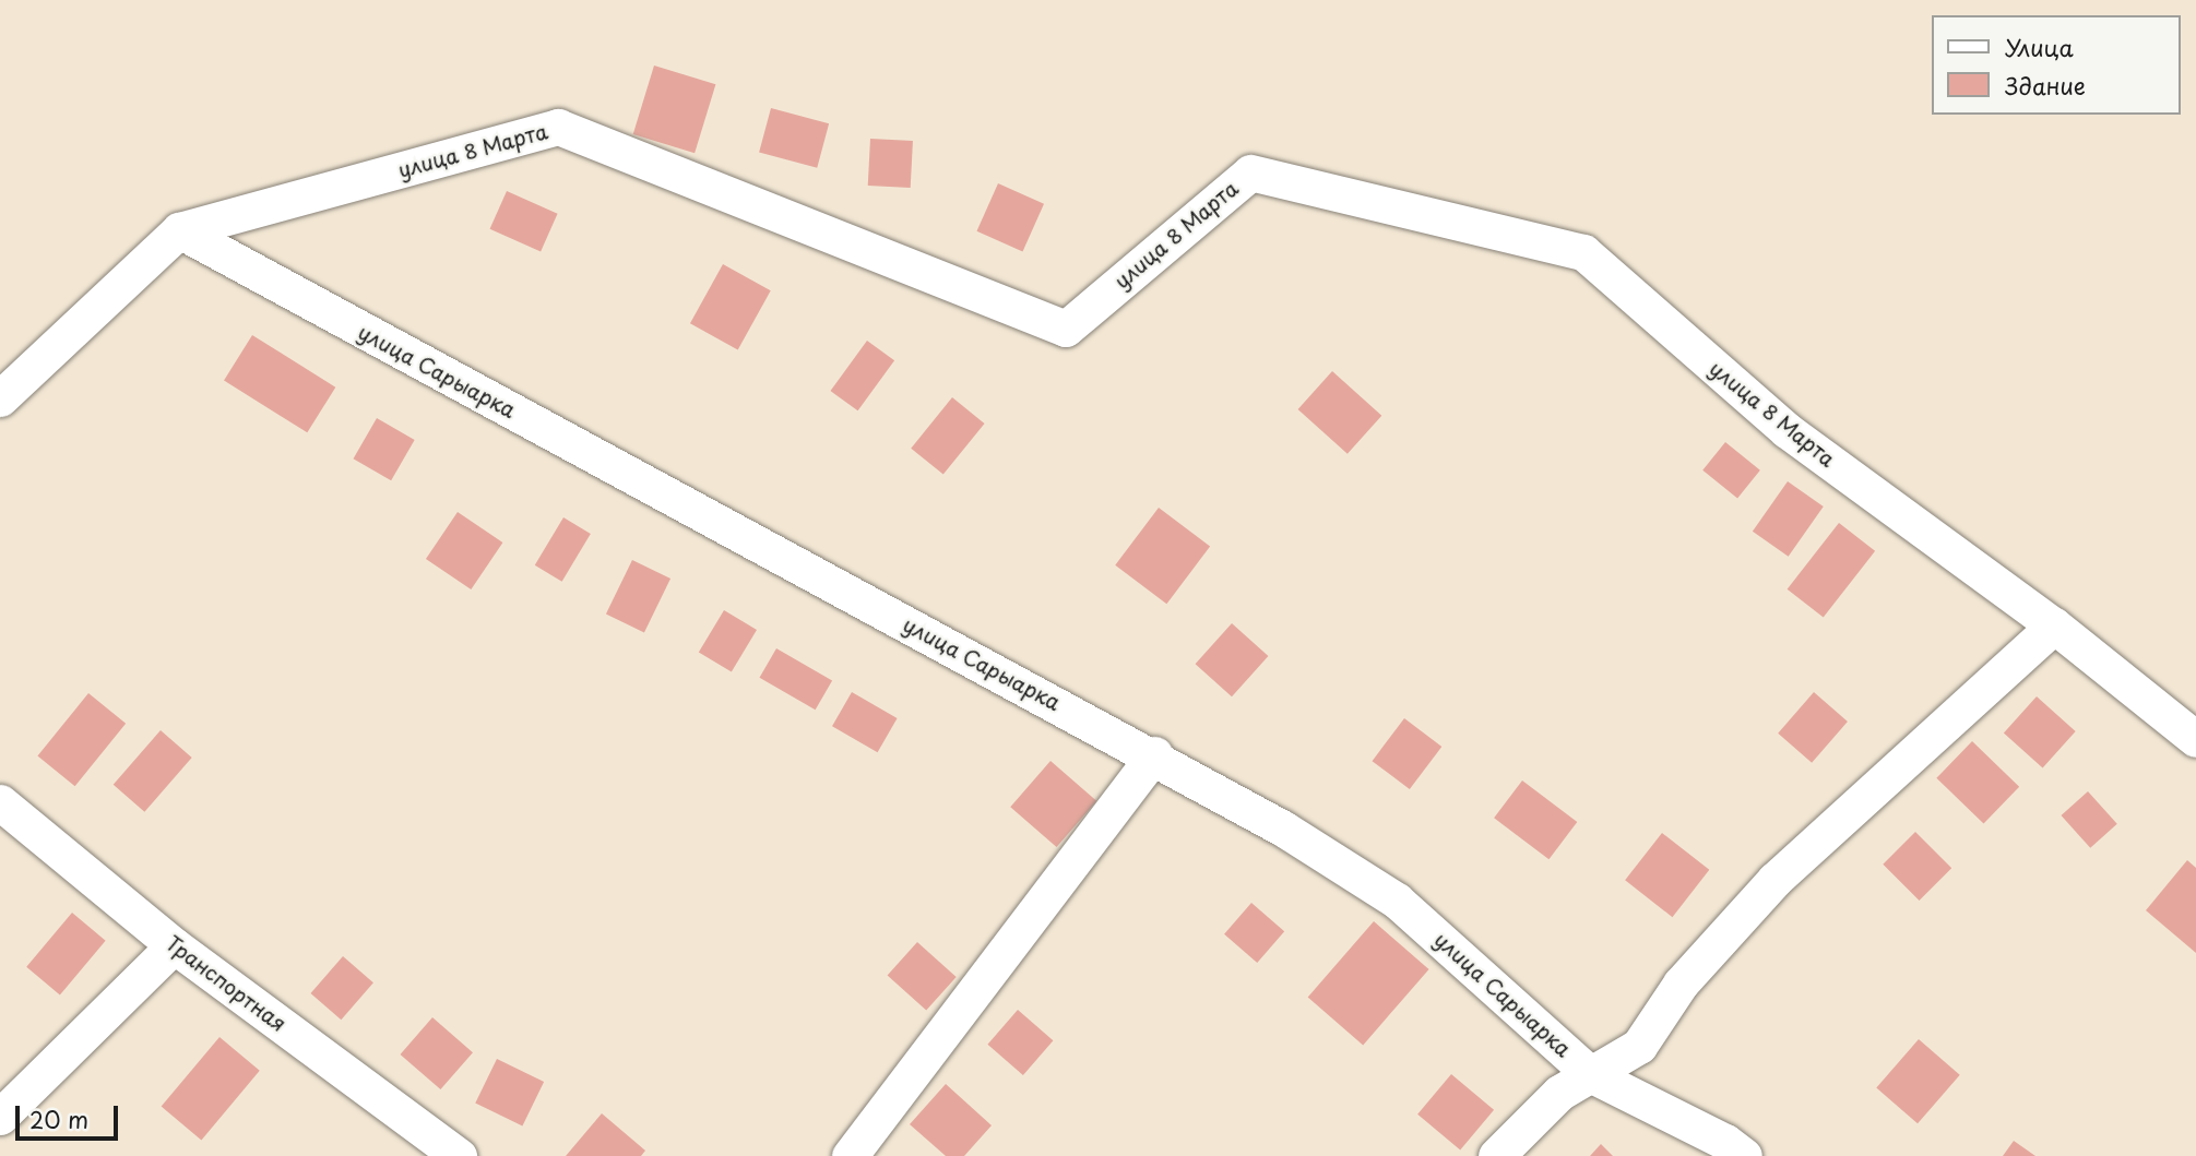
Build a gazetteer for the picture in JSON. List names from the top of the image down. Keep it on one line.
{"streets":{"street":["улица 8 Марта","улица Сарыарка","Транспортная"]},"crossings":[["улица 8 Марта","улица Сарыарка"]],"legend":["Улица","Здание"],"scale_bar":"20 m"}
